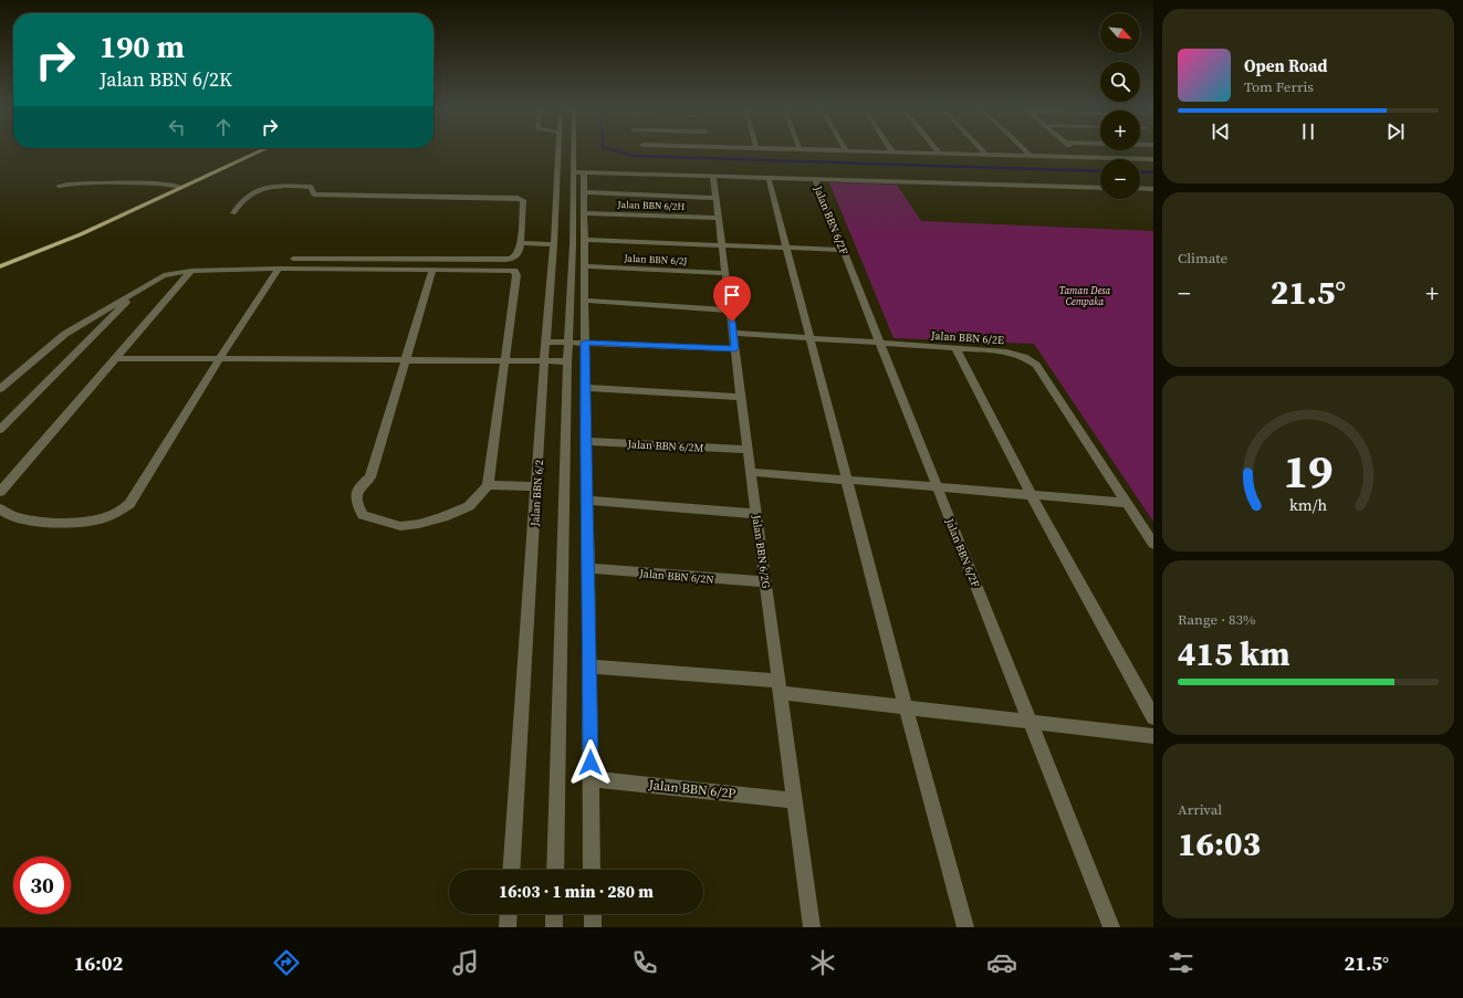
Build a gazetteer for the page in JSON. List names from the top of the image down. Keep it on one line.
{"streets":{"street":["Jalan BBN 6/2H","Jalan BBN 6/2F","Jalan BBN 6/2J","Jalan BBN 6/2E","Jalan BBN 6/2M","Jalan BBN 6/2","Jalan BBN 6/2G","Jalan BBN 6/2N","Jalan BBN 6/2P"]},"crossings":[["Jalan BBN 6/2H","Jalan BBN 6/2G"],["Jalan BBN 6/2F","Jalan BBN 6/2E"],["Jalan BBN 6/2J","Jalan BBN 6/2G"],["Jalan BBN 6/2E","Jalan BBN 6/2G"],["Jalan BBN 6/2M","Jalan BBN 6/2G"],["Jalan BBN 6/2G","Jalan BBN 6/2N"],["Jalan BBN 6/2G","Jalan BBN 6/2P"]],"parks":["Taman Desa Cempaka"],"north":"bottom right","page":{"map_buttons":["+","−"],"turn":["190 m","Jalan BBN 6/2K"],"song":["Open Road","Tom Ferris"],"tile":["Climate",["Range · 83%","415 km"],["Arrival","16:03"]],"heat":["−","21.5°","+"],"limit":"30","trip":"16:03 · 1 min · 280 m","tabs":["16:02","21.5°"],"gauge":["19","km/h"]}}
